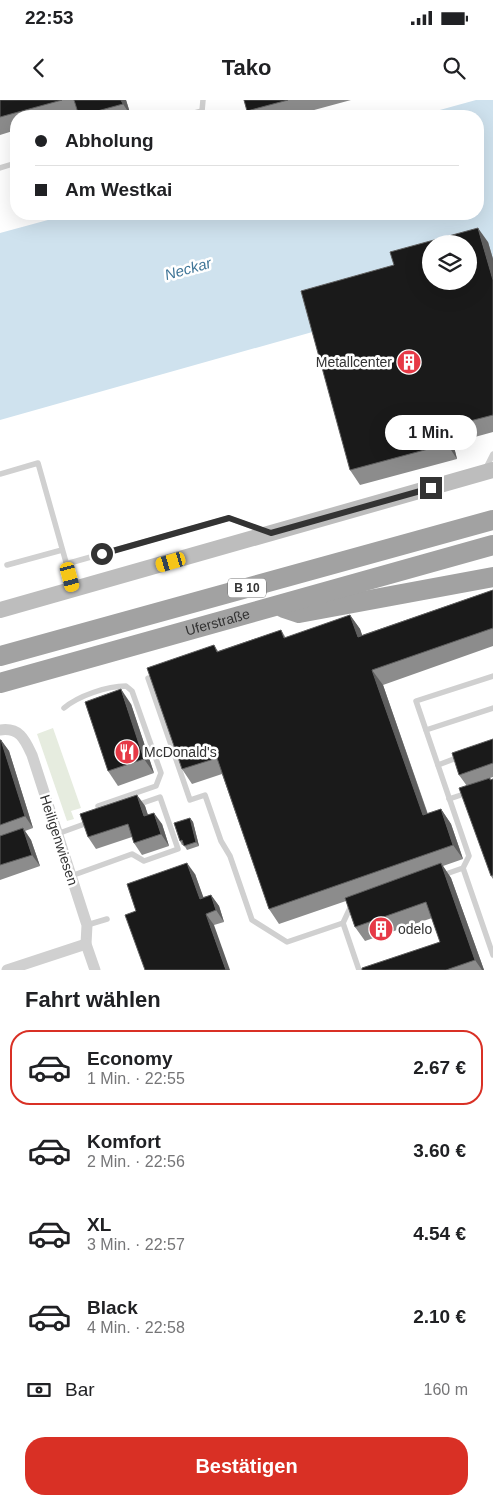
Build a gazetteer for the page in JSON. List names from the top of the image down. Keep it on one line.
{"streets":{"highway":["B 10","Uferstraße"],"street":["Heiligenwiesen"]},"crossings":[["B 10","Uferstraße"]],"water":["Neckar"],"places":{"building":["Metallcenter","odelo"],"restaurant":["McDonald's"]},"page":{"status":"22:53","header":"Tako","banner":["Abholung","Am Westkai"],"bubble":"1 Min.","heading":"Fahrt wählen","list":[{"name":"Economy","note":"1 Min. · 22:55","value":"2.67 €"},{"name":"Komfort","note":"2 Min. · 22:56","value":"3.60 €"},{"name":"XL","note":"3 Min. · 22:57","value":"4.54 €"},{"name":"Black","note":"4 Min. · 22:58","value":"2.10 €"}],"pay":["Bar","160 m"],"buttons":"Bestätigen"}}
